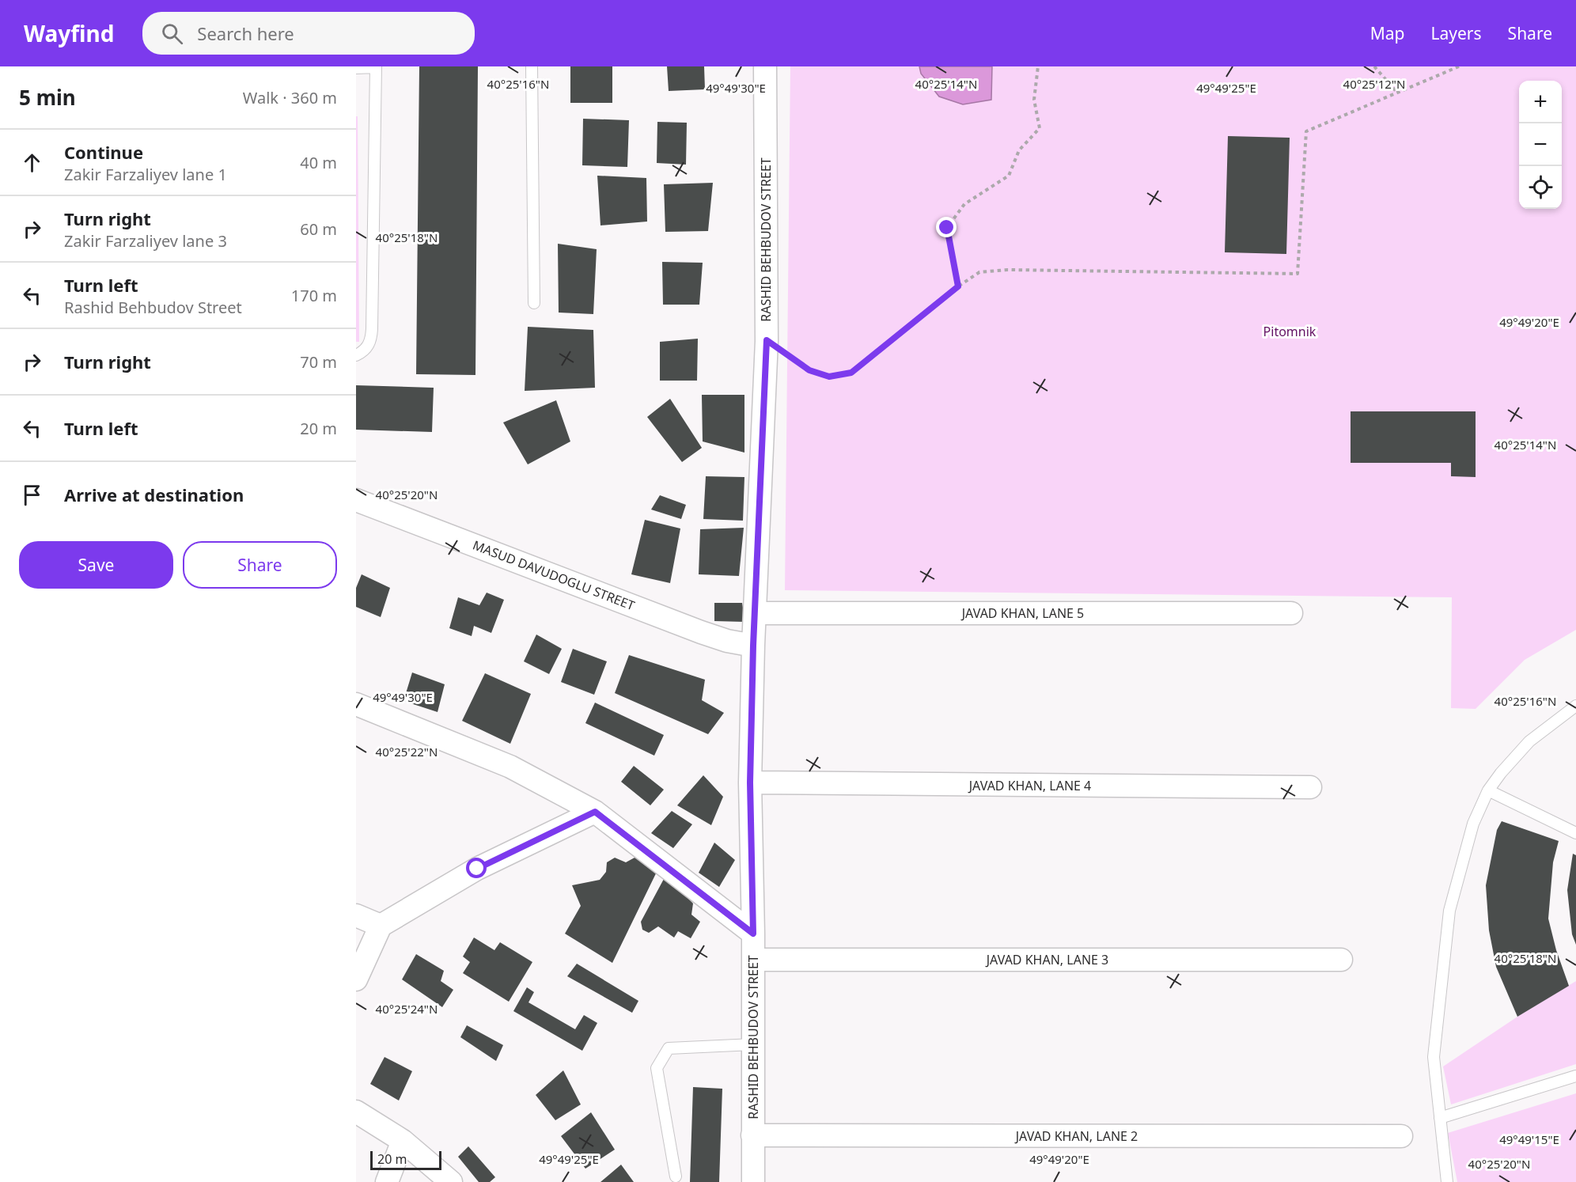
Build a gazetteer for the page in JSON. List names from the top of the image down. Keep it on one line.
{"streets":{"street":["RASHID BEHBUDOV STREET","MASUD DAVUDOGLU STREET","JAVAD KHAN, LANE 5","JAVAD KHAN, LANE 4","JAVAD KHAN, LANE 3","JAVAD KHAN, LANE 2"]},"crossings":[["RASHID BEHBUDOV STREET","MASUD DAVUDOGLU STREET"],["RASHID BEHBUDOV STREET","JAVAD KHAN, LANE 5"],["RASHID BEHBUDOV STREET","JAVAD KHAN, LANE 4"],["RASHID BEHBUDOV STREET","JAVAD KHAN, LANE 3"],["RASHID BEHBUDOV STREET","JAVAD KHAN, LANE 2"]],"parks":["Pitomnik"],"scale_bar":"20 m","page":{"header":"Wayfind","search":"Search here","nav":["Map","Layers","Share"],"heading":["5 min","Walk · 360 m"],"map_buttons":["+","−"],"list":[["Continue","Zakir Farzaliyev lane 1","40 m"],["Turn right","Zakir Farzaliyev lane 3","60 m"],["Turn left","Rashid Behbudov Street","170 m"],["Turn right","70 m"],["Turn left","20 m"],"Arrive at destination"],"buttons":["Save","Share"],"scale":"20 m"},"coordinates":["40°25'14\"N","40°25'16\"N","40°25'12\"N","49°49'30\"E","49°49'25\"E","40°25'18\"N","49°49'20\"E","40°25'20\"N","40°25'22\"N","40°25'24\"N","49°49'15\"E"]}
